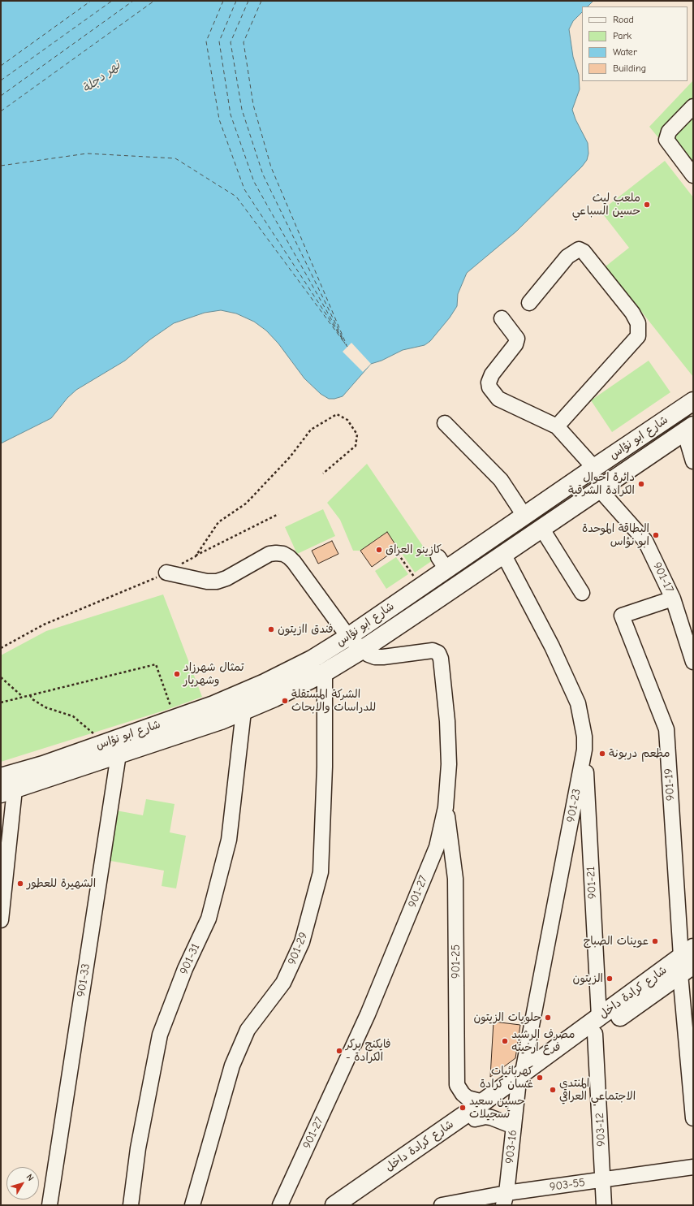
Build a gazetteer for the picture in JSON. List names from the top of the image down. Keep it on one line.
{"streets":{"main road":["شارع ابو نؤاس","شارع كرادة داخل"],"street":["901-17","901-19","901-23","901-21","901-27","901-29","901-31","901-25","901-33","903-12","903-16","903-55"]},"crossings":[["شارع ابو نؤاس","901-17"],["شارع ابو نؤاس","901-23"],["شارع ابو نؤاس","901-27"],["شارع ابو نؤاس","901-29"],["شارع ابو نؤاس","901-31"],["شارع ابو نؤاس","901-33"],["901-17","901-19"],["901-19","شارع كرادة داخل"],["901-23","901-21"],["901-23","شارع كرادة داخل"],["901-23","903-16"],["901-21","شارع كرادة داخل"],["901-27","901-25"],["901-25","شارع كرادة داخل"],["شارع كرادة داخل","903-12"],["شارع كرادة داخل","903-16"],["903-12","903-55"],["903-16","903-55"]],"water":["نهر دجلة"],"places":["ملعب ليث حسين السباعي","دائرة احوال الكرادة الشرقية","البطاقة الموحدة ابو نؤاس","كازينو العراق","فندق اازيتون","تمثال شهرزاد وشهريار","الشركة المستقلة للدراسات والابحاث","مطعم دربونة","الشهيرة للعطور","عوينات الصباح","الزيتون","حلويات الزيتون","مصرف الرشيد فرع ارخيته","فايكنج بركر - الكرادة","كهربائيات غسان كرادة","المنتدى الاجتماعي العراقي","حسين سعيد تسجيلات"],"legend":["Road","Park","Water","Building"],"north":"top right"}
